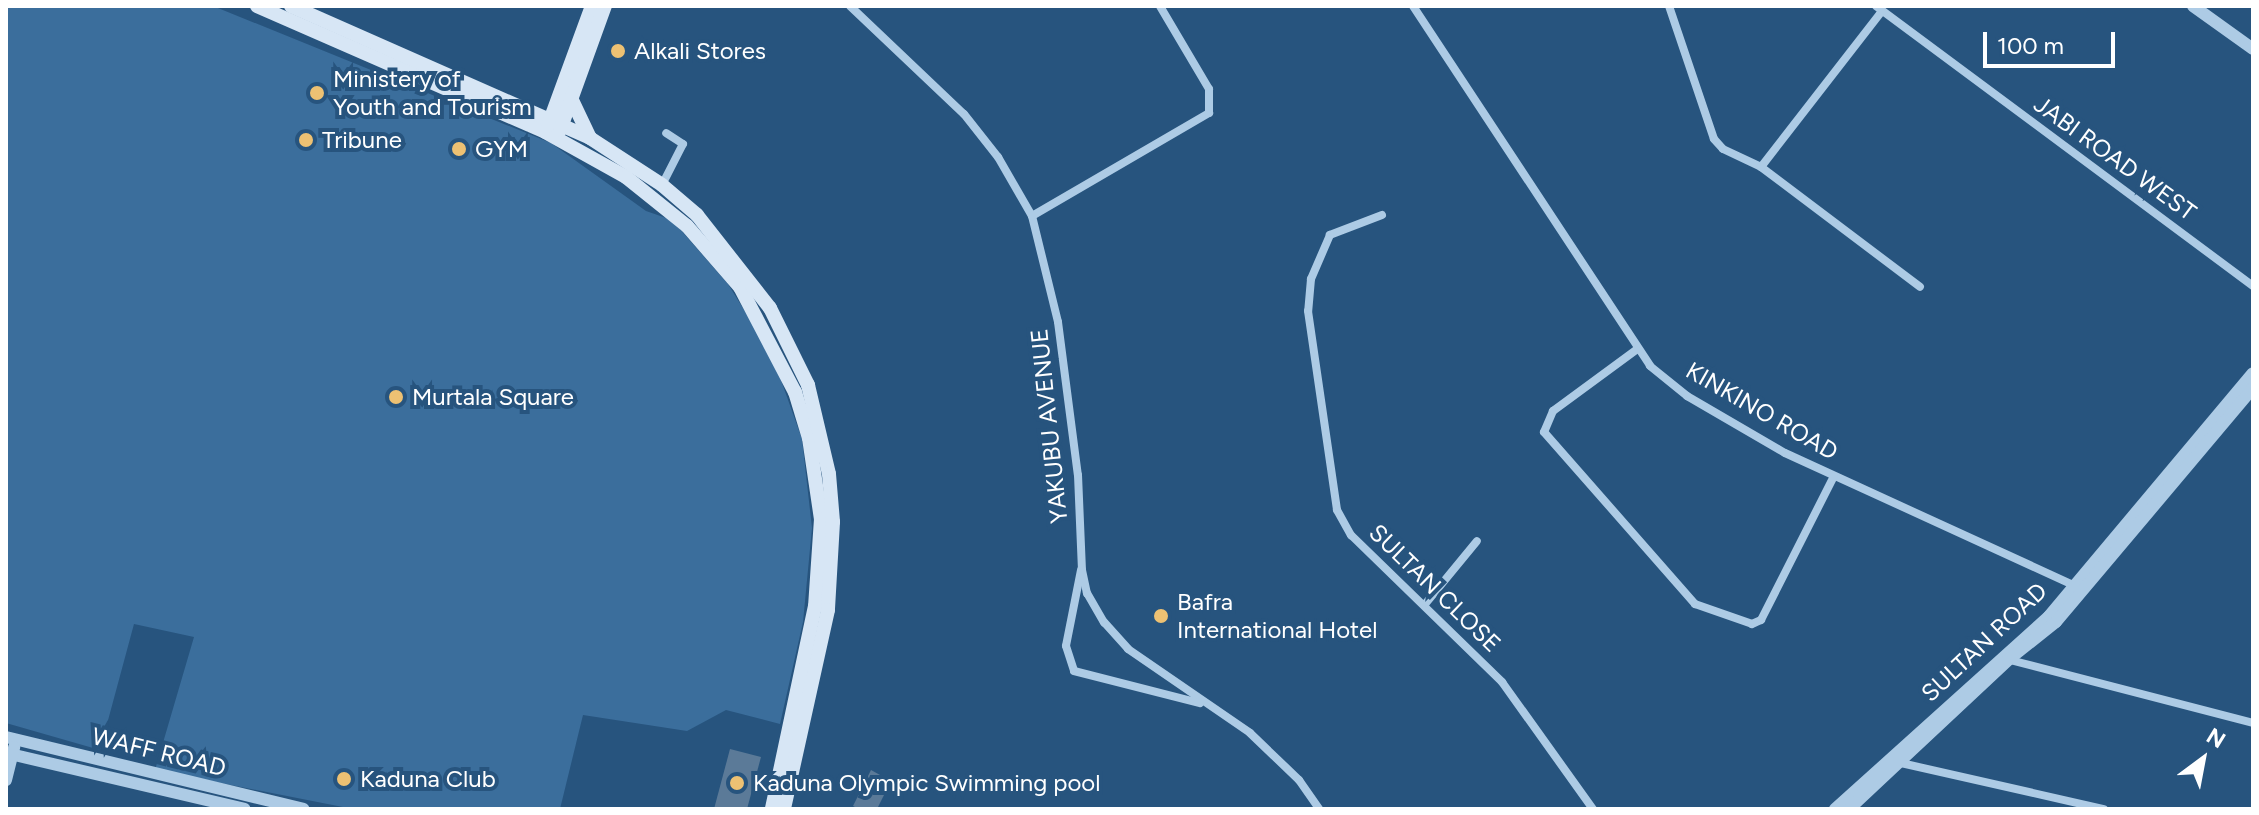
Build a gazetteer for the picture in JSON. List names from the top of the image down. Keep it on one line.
{"streets":{"street":["JABI ROAD WEST","KINKINO ROAD","YAKUBU AVENUE","SULTAN CLOSE","SULTAN ROAD","WAFF ROAD"]},"crossings":[["KINKINO ROAD","SULTAN ROAD"]],"places":["Alkali Stores","Ministery of Youth and Tourism","Tribune","GYM","Murtala Square","Bafra International Hotel","Kaduna Club","Kaduna Olympic Swimming pool"],"scale_bar":"100 m","north":"top right"}
